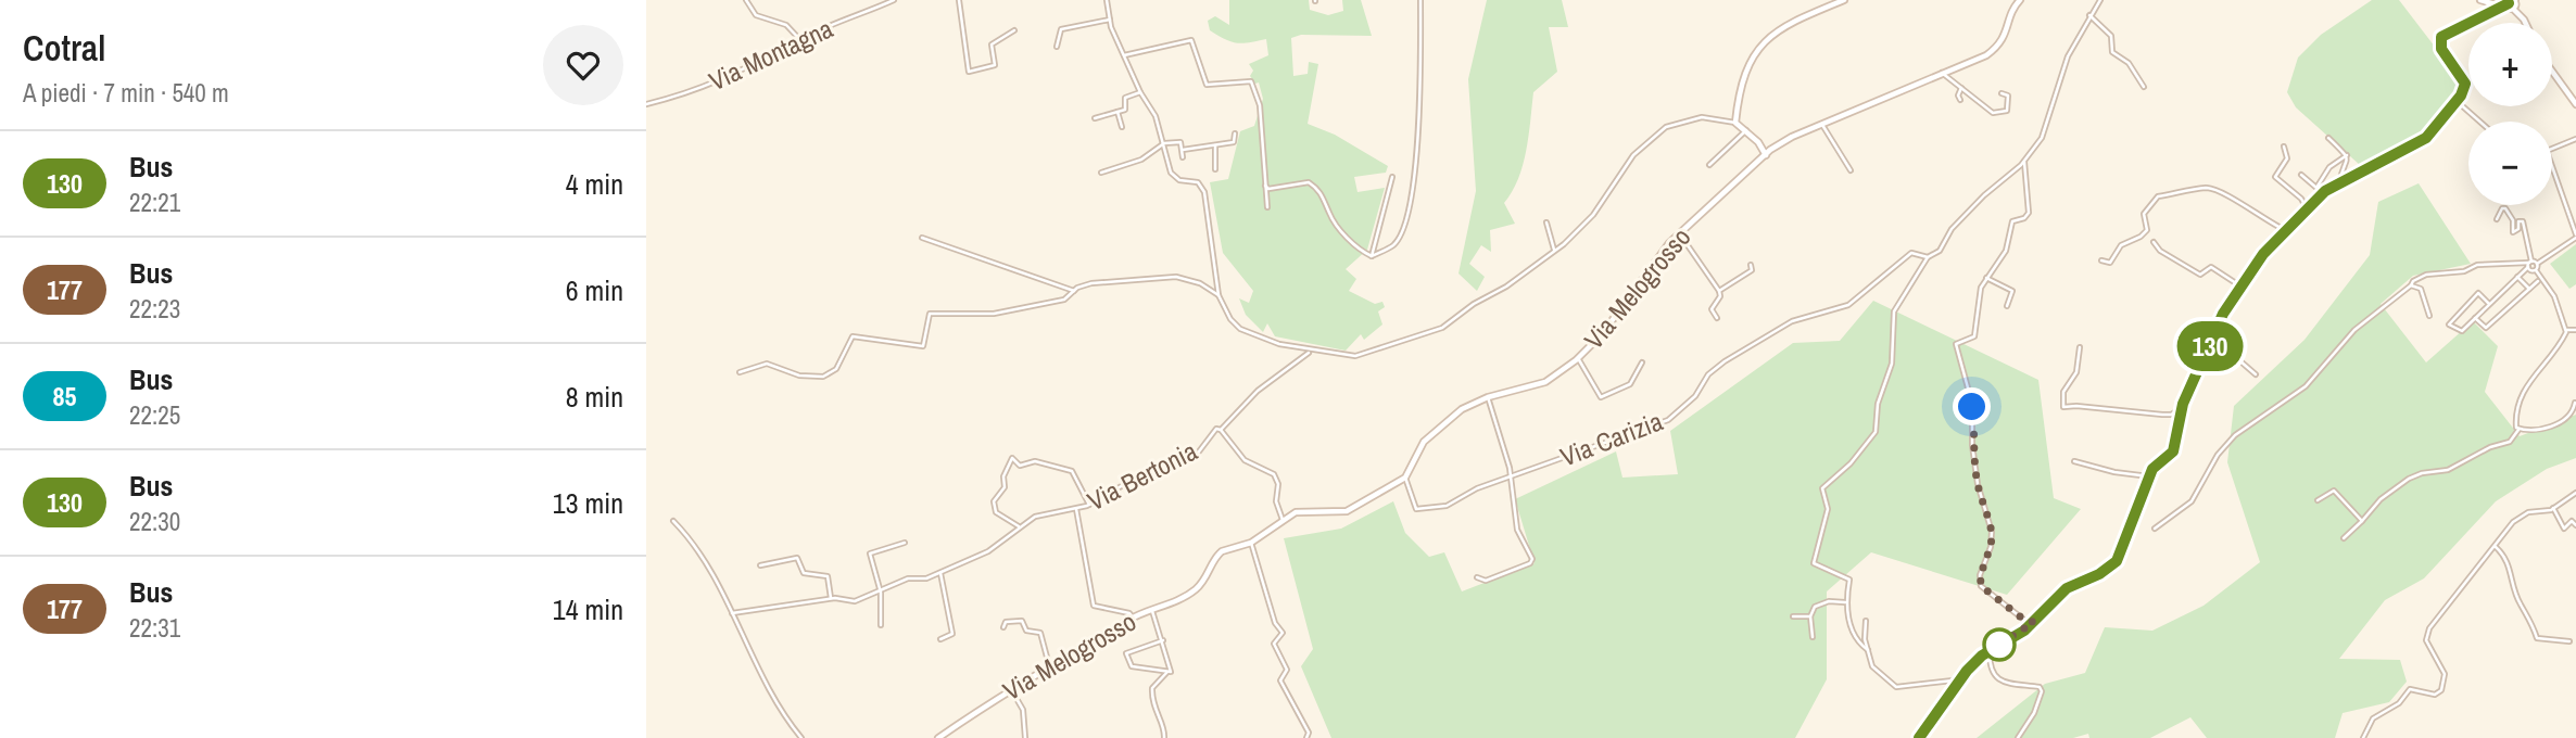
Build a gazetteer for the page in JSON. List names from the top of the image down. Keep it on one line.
{"streets":{"street":["Via Montagna","Via Melogrosso","Via Carizia","Via Bertonia"]},"crossings":[["Via Melogrosso","Via Carizia"]],"lines":["bus line 130"],"page":{"heading":["Cotral","A piedi · 7 min · 540 m"],"on_map":"130","map_buttons":["+","−"],"list":[{"mark":"130","name":"Bus","note":"22:21","value":"4 min"},{"mark":"177","name":"Bus","note":"22:23","value":"6 min"},{"mark":"85","name":"Bus","note":"22:25","value":"8 min"},{"mark":"130","name":"Bus","note":"22:30","value":"13 min"},{"mark":"177","name":"Bus","note":"22:31","value":"14 min"}]}}
